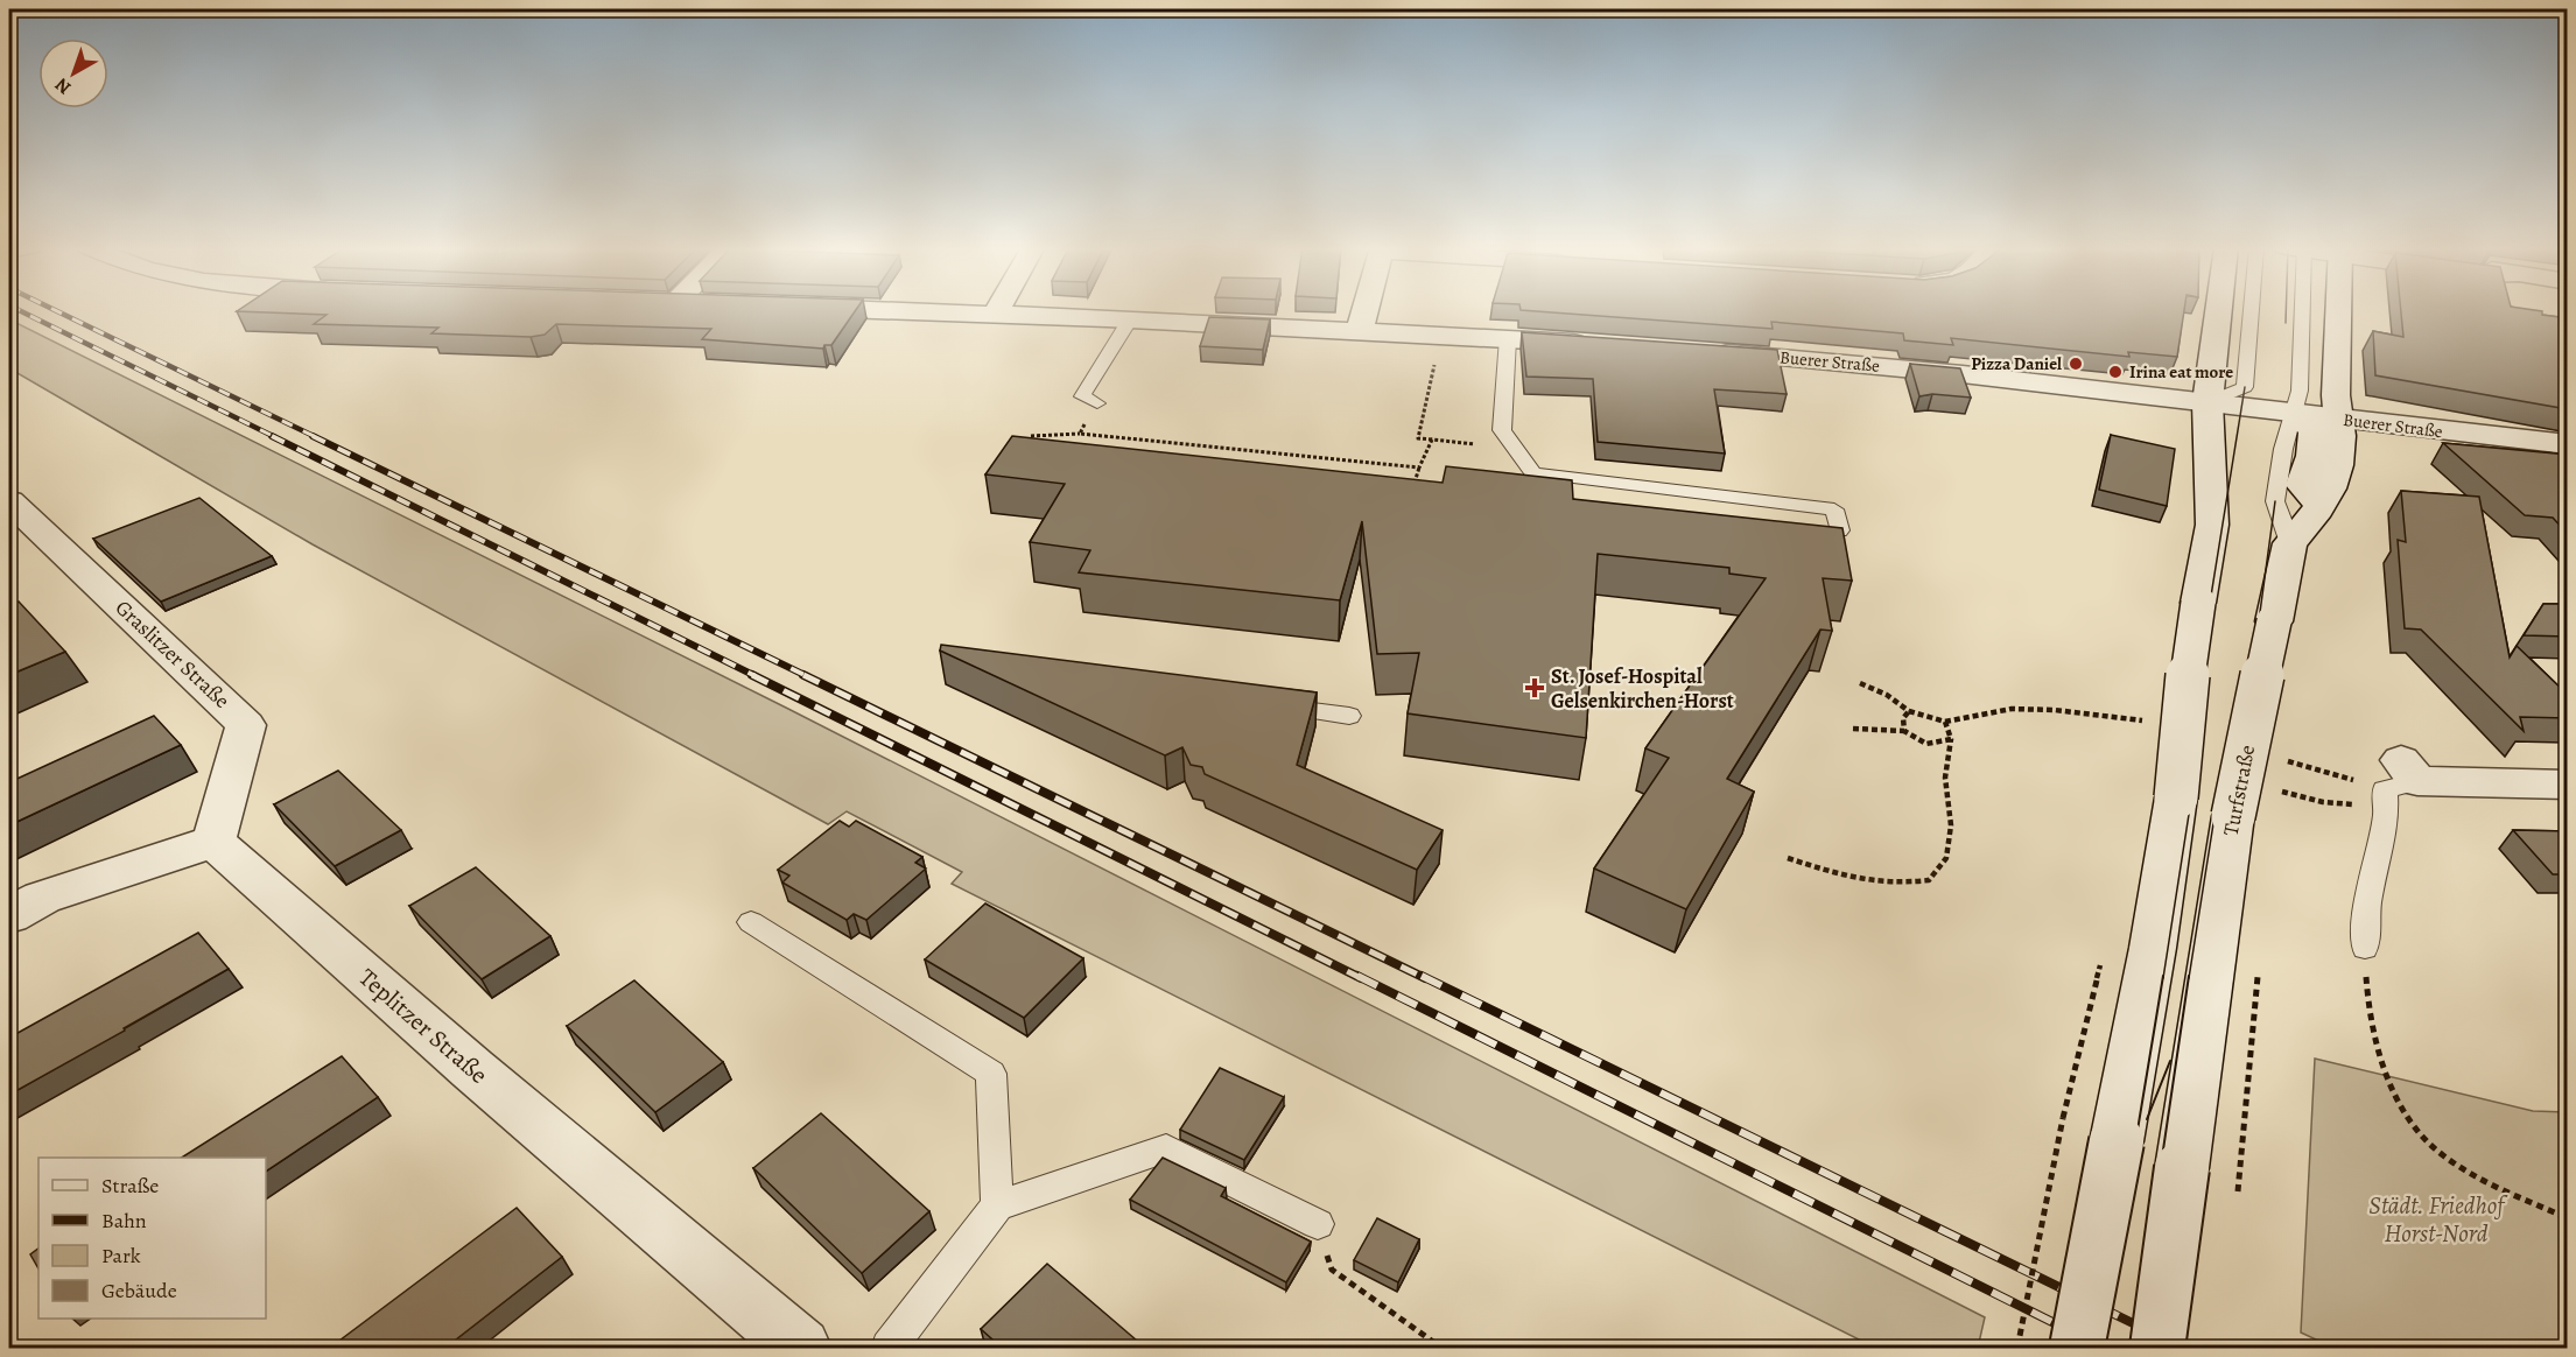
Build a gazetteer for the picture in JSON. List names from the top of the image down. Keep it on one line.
{"streets":{"street":["Buerer Straße","Graslitzer Straße","Turfstraße","Teplitzer Straße"]},"crossings":[["Buerer Straße","Turfstraße"],["Graslitzer Straße","Teplitzer Straße"]],"parks":["Städt. Friedhof Horst-Nord"],"places":{"other":["Pizza Daniel","Irina eat more"],"health":["St. Josef-Hospital Gelsenkirchen-Horst"]},"legend":["Straße","Bahn","Park","Gebäude"],"north":"bottom left"}
